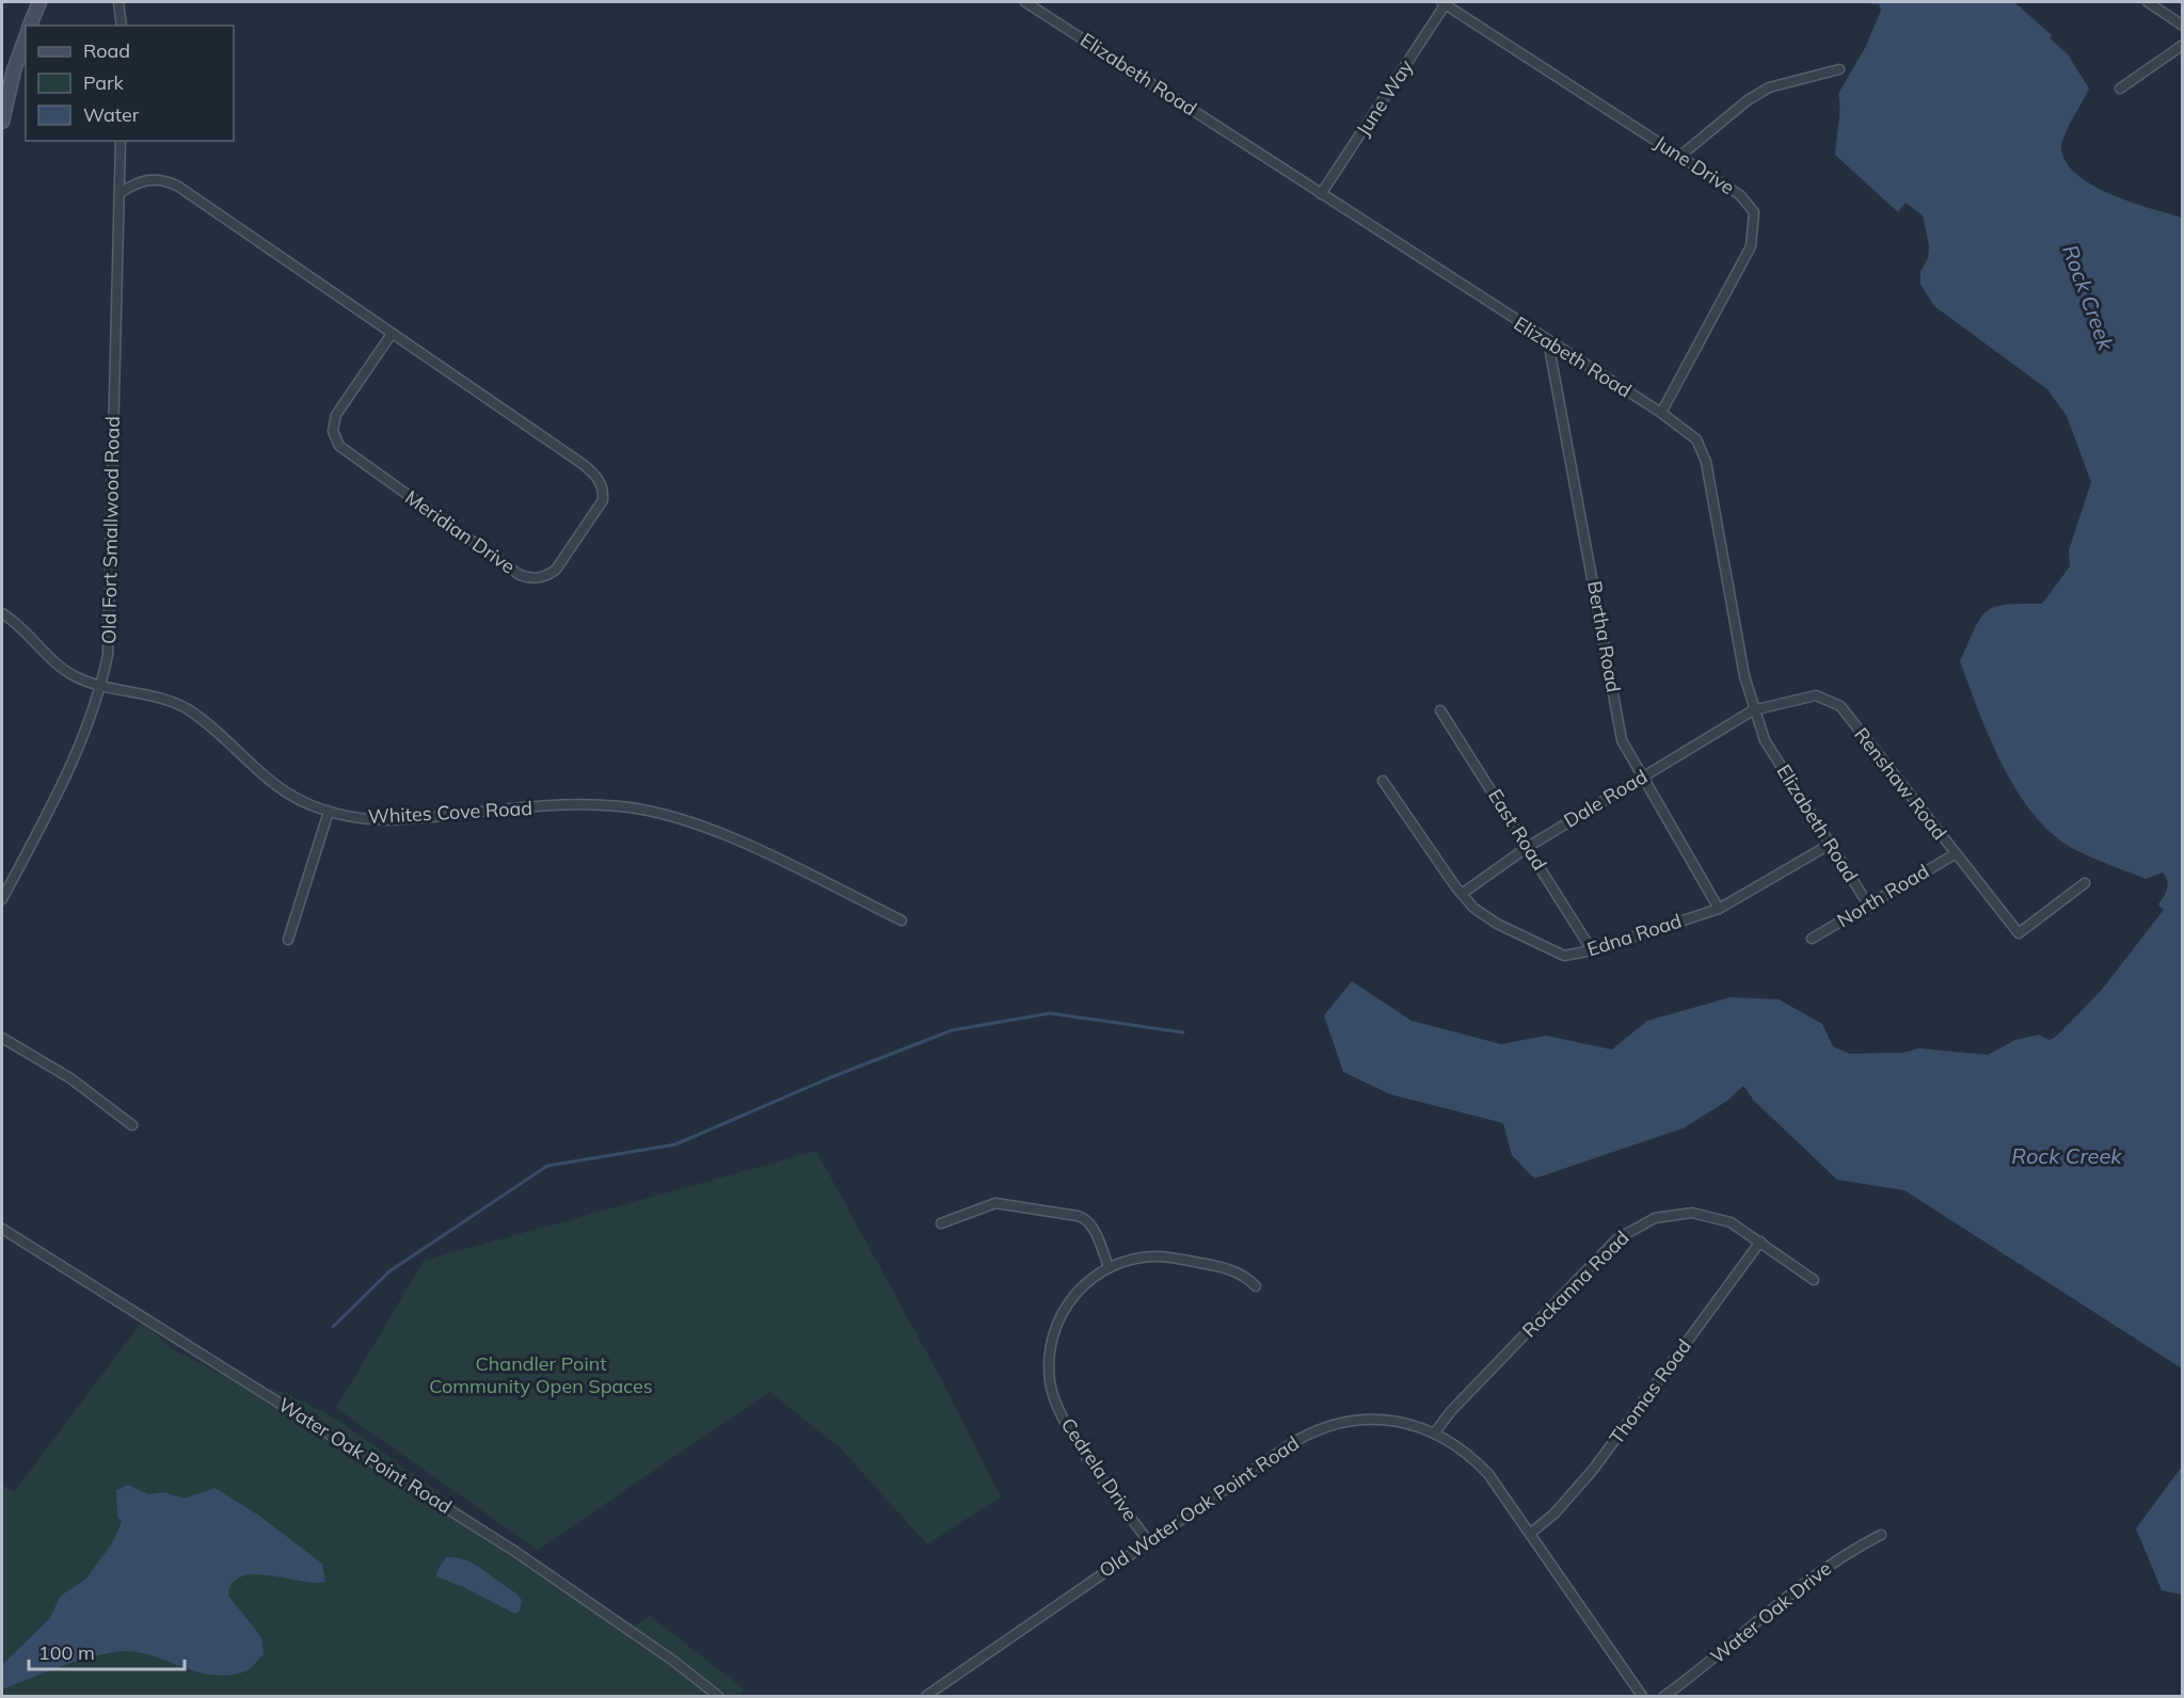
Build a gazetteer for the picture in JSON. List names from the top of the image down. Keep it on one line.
{"streets":{"street":["Elizabeth Road","June Way","June Drive","Old Fort Smallwood Road","Meridian Drive","Bertha Road","Renshaw Road","Dale Road","Whites Cove Road","East Road","North Road","Edna Road","Rockanna Road","Thomas Road","Water Oak Point Road","Cedrela Drive","Old Water Oak Point Road","Water Oak Drive"]},"crossings":[["Elizabeth Road","June Way"],["Elizabeth Road","June Drive"],["Elizabeth Road","Bertha Road"],["Elizabeth Road","Renshaw Road"],["Elizabeth Road","Dale Road"],["Elizabeth Road","North Road"],["Elizabeth Road","Edna Road"],["June Way","June Drive"],["Old Fort Smallwood Road","Meridian Drive"],["Old Fort Smallwood Road","Whites Cove Road"],["Bertha Road","Dale Road"],["Bertha Road","Edna Road"],["Renshaw Road","Dale Road"],["Renshaw Road","North Road"],["Dale Road","East Road"],["Dale Road","Edna Road"],["East Road","Edna Road"],["Rockanna Road","Thomas Road"],["Rockanna Road","Old Water Oak Point Road"],["Thomas Road","Old Water Oak Point Road"],["Cedrela Drive","Old Water Oak Point Road"]],"water":["Rock Creek"],"parks":["Chandler Point Community Open Spaces"],"legend":["Road","Park","Water"],"scale_bar":"100 m"}
